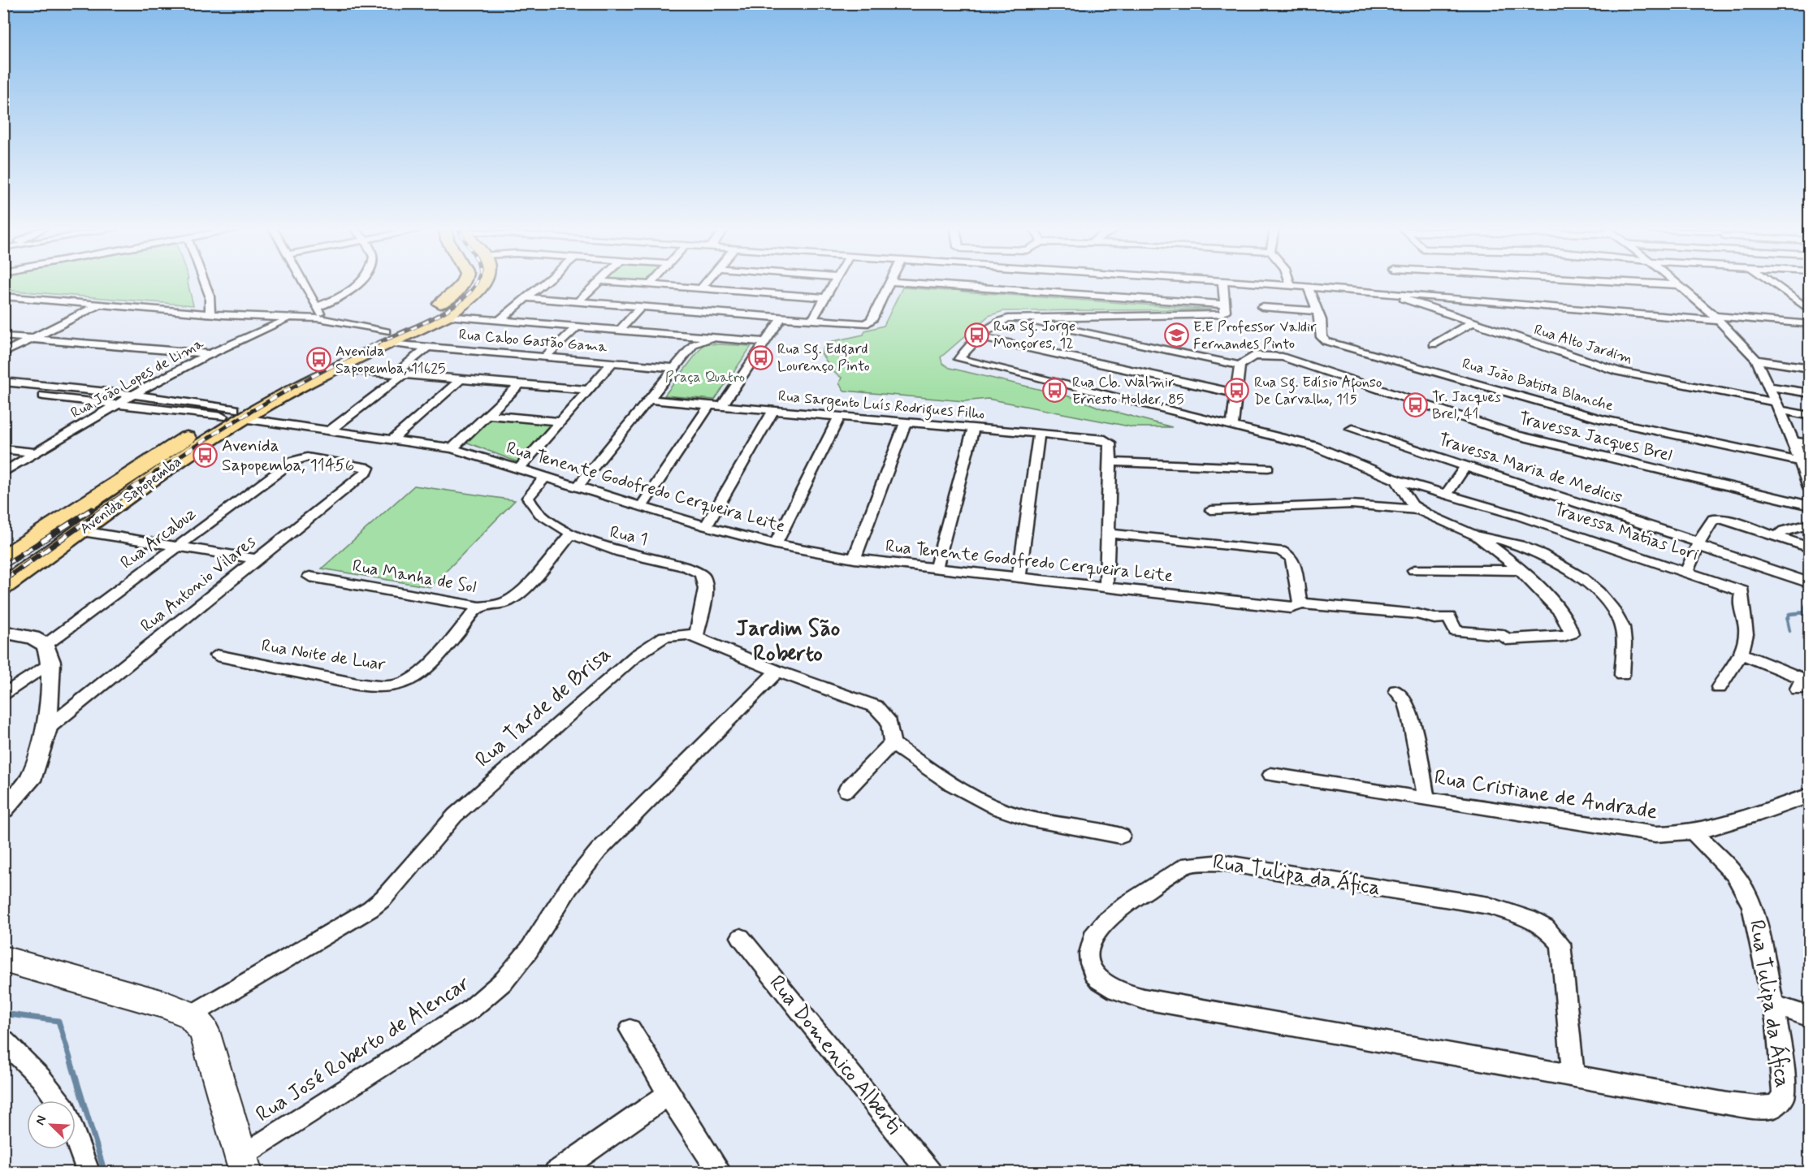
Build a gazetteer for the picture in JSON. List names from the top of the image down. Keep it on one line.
{"streets":{"main road":["Avenida Sapopemba"],"street":["Rua Cabo Gastão Gama","Rua Alto Jardim","Rua João Lopes de Lima","Rua João Batista Blanche","Rua Sargento Luís Rodrigues Filho","Travessa Jacques Brel","Travessa Maria de Medicis","Rua Tenente Godofredo Cerqueira Leite","Travessa Matias Lori","Rua 1","Rua Arcabuz","Rua Manha de Sol","Rua Antonio Vilares","Rua Noite de Luar","Rua Tarde de Brisa","Rua Cristiane de Andrade","Rua Tulipa da Áfica","Rua José Roberto de Alencar","Rua Domenico Alberti"]},"crossings":[["Rua Cabo Gastão Gama","Rua João Lopes de Lima"],["Rua Cabo Gastão Gama","Avenida Sapopemba"],["Rua Tenente Godofredo Cerqueira Leite","Avenida Sapopemba"],["Rua Tenente Godofredo Cerqueira Leite","Rua 1"],["Rua 1","Rua Manha de Sol"],["Rua 1","Rua Tarde de Brisa"],["Rua Arcabuz","Rua Antonio Vilares"],["Rua Manha de Sol","Rua Noite de Luar"],["Rua Tarde de Brisa","Rua José Roberto de Alencar"],["Rua Cristiane de Andrade","Rua Tulipa da Áfica"]],"districts":["Jardim São Roberto"],"parks":["Praça Quatro"],"places":{"bus stop":["Rua Sg. Jorge Monçores, 12","Rua Sg. Edgard Lourenço Pinto","Avenida Sapopemba, 11625","Rua Cb. Walmir Ernesto Holder, 85","Rua Sg. Edísio Afonso De Carvalho, 115","Tr. Jacques Brel, 41","Avenida Sapopemba, 11456"],"school or university":["E.E Professor Valdir Fernandes Pinto"]},"north":"top left"}
